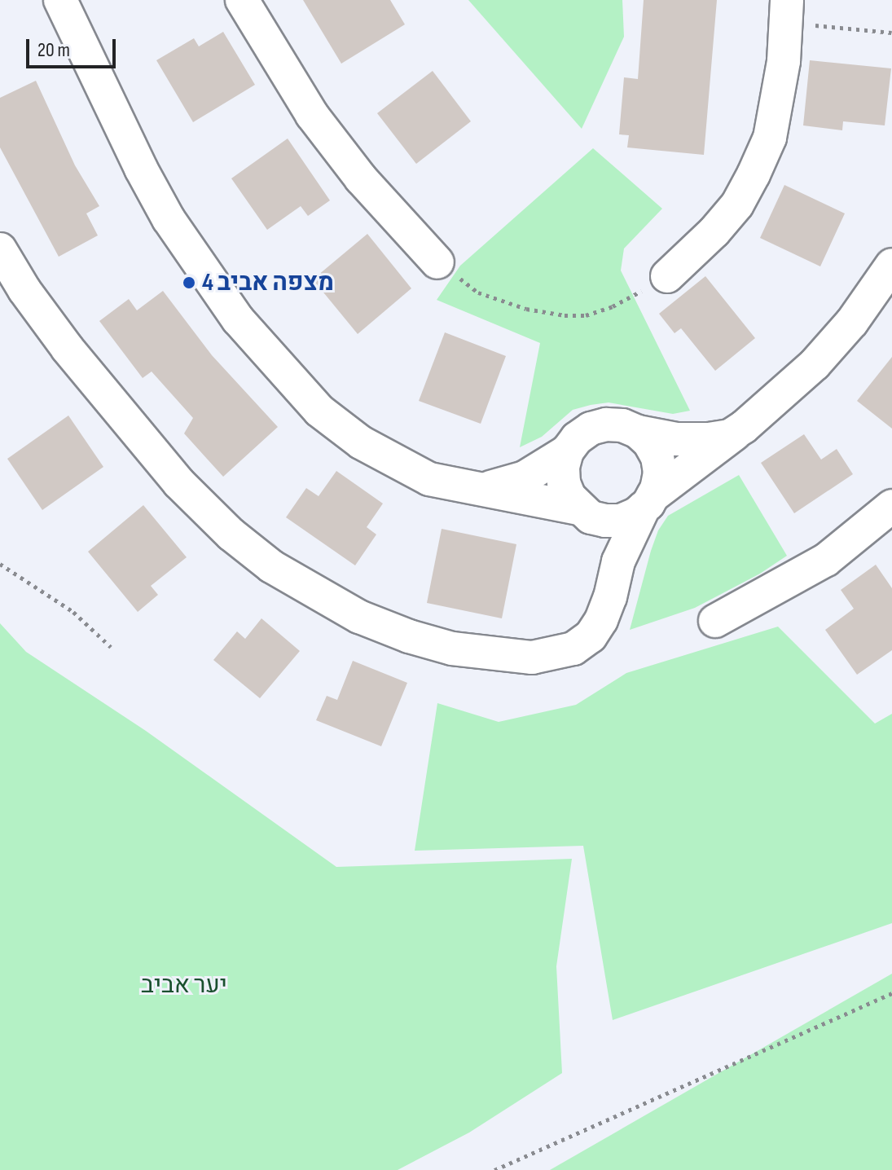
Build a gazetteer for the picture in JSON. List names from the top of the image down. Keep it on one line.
{"parks":["יער אביב"],"places":["מצפה אביב 4"],"scale_bar":"20 m"}
